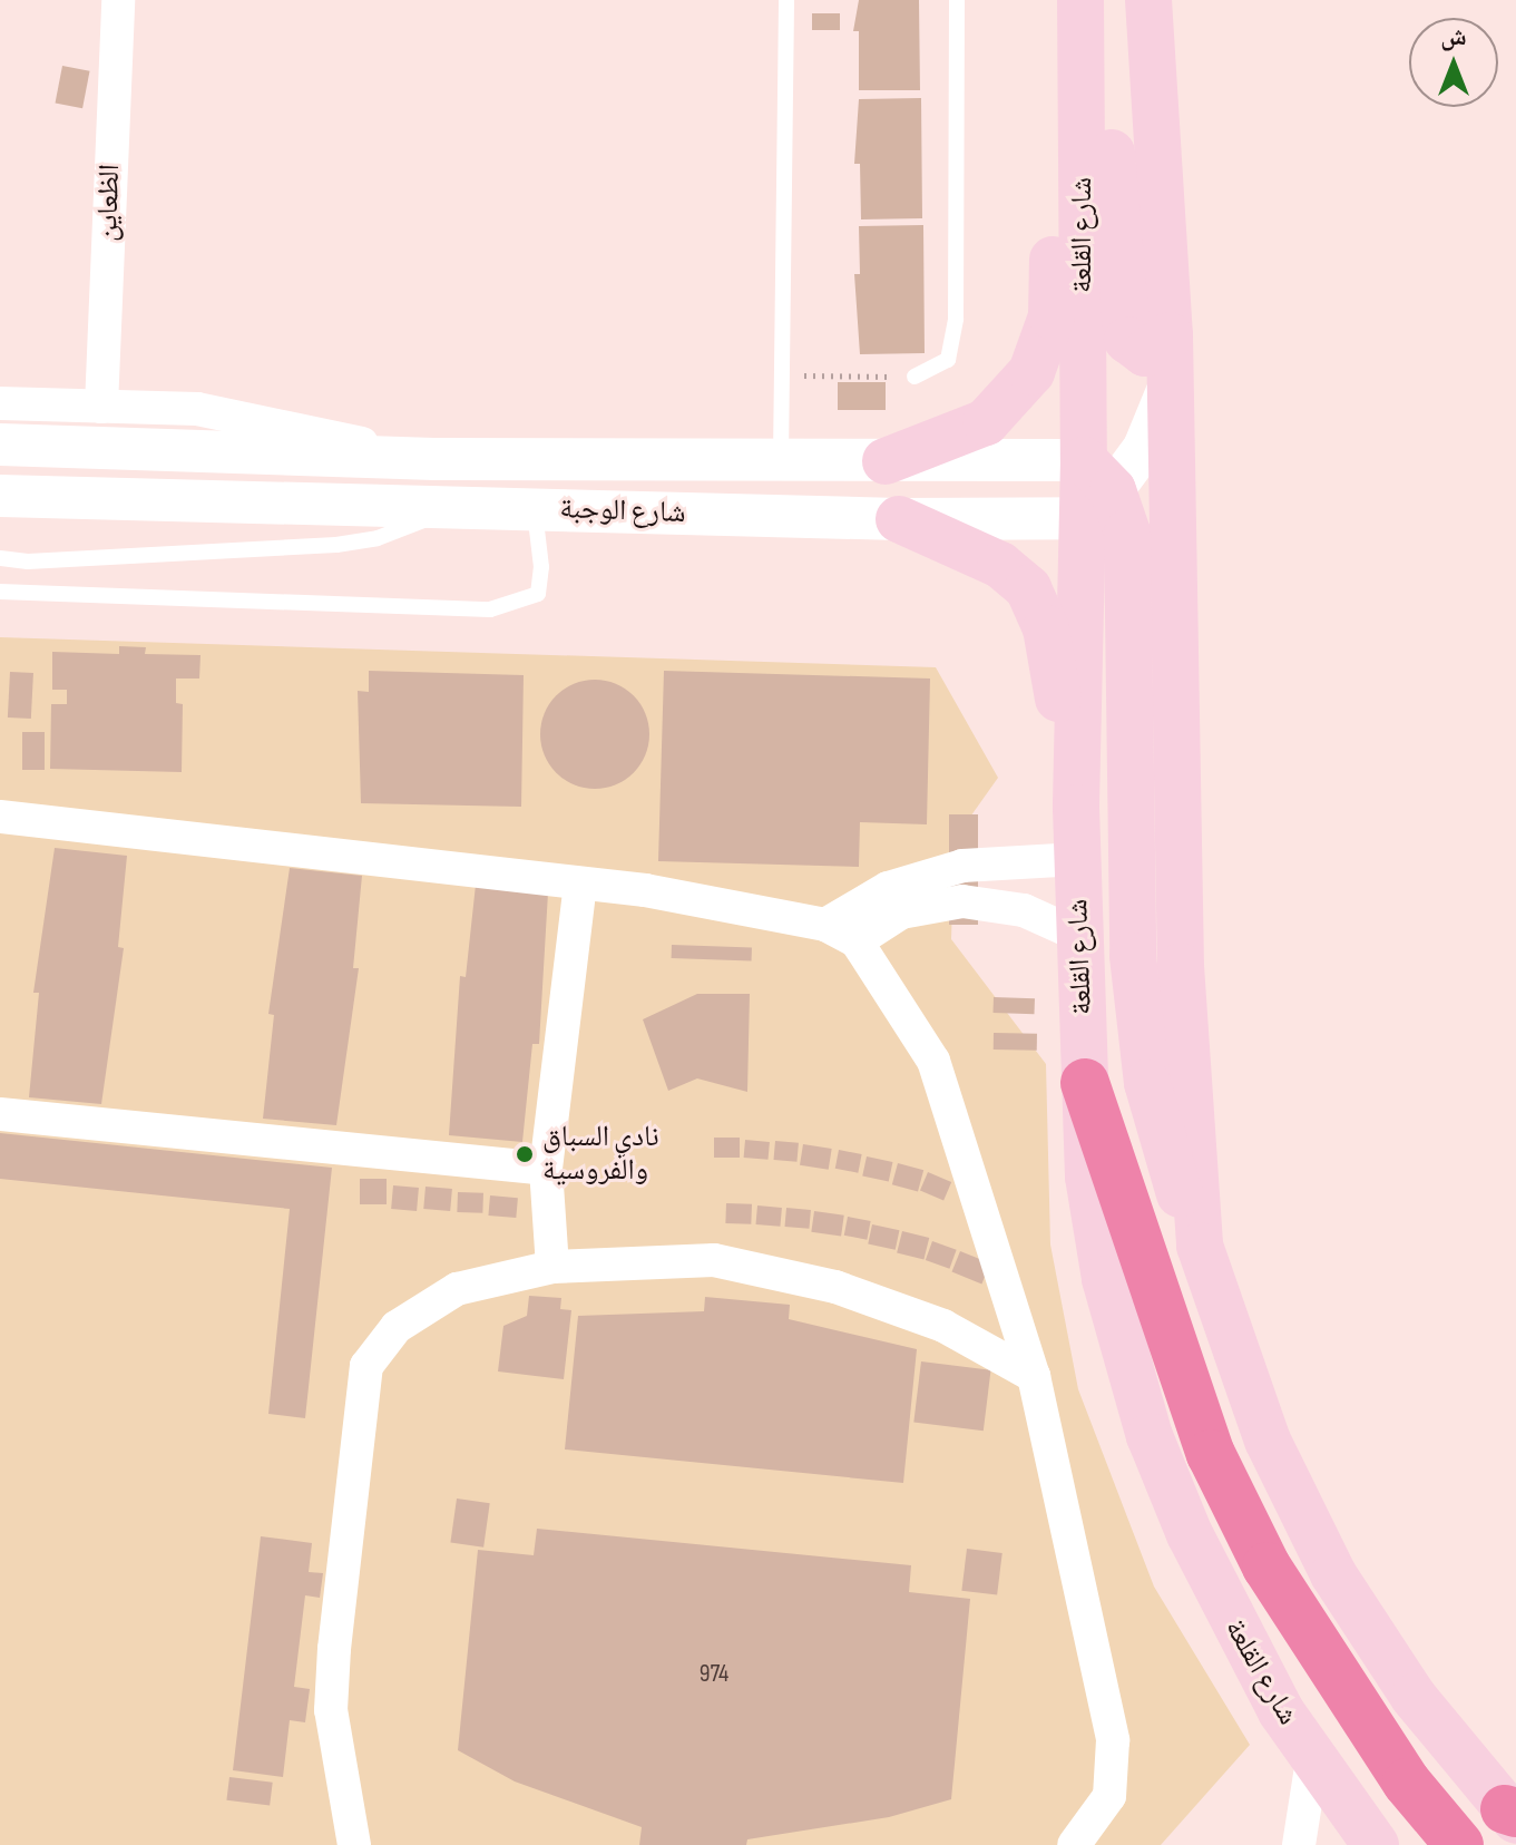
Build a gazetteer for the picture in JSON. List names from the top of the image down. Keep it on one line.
{"streets":{"main road":["شارع القلعة"],"street":["الظعاين","شارع الوجبة"]},"crossings":[["الظعاين","شارع الوجبة"],["شارع القلعة","شارع الوجبة"]],"places":["نادي السباق والفروسية"],"house_numbers":["974"],"north":"top"}
